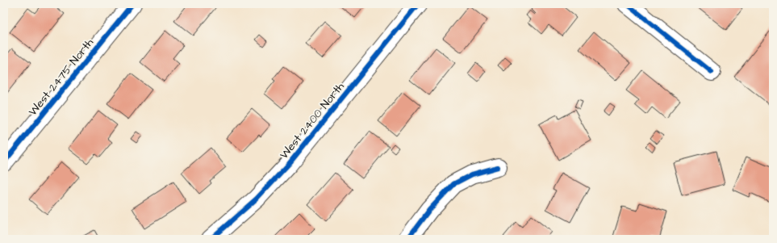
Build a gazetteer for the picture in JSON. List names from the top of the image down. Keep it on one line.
{"streets":{"street":["West 2475 North","West 2400 North"]}}
